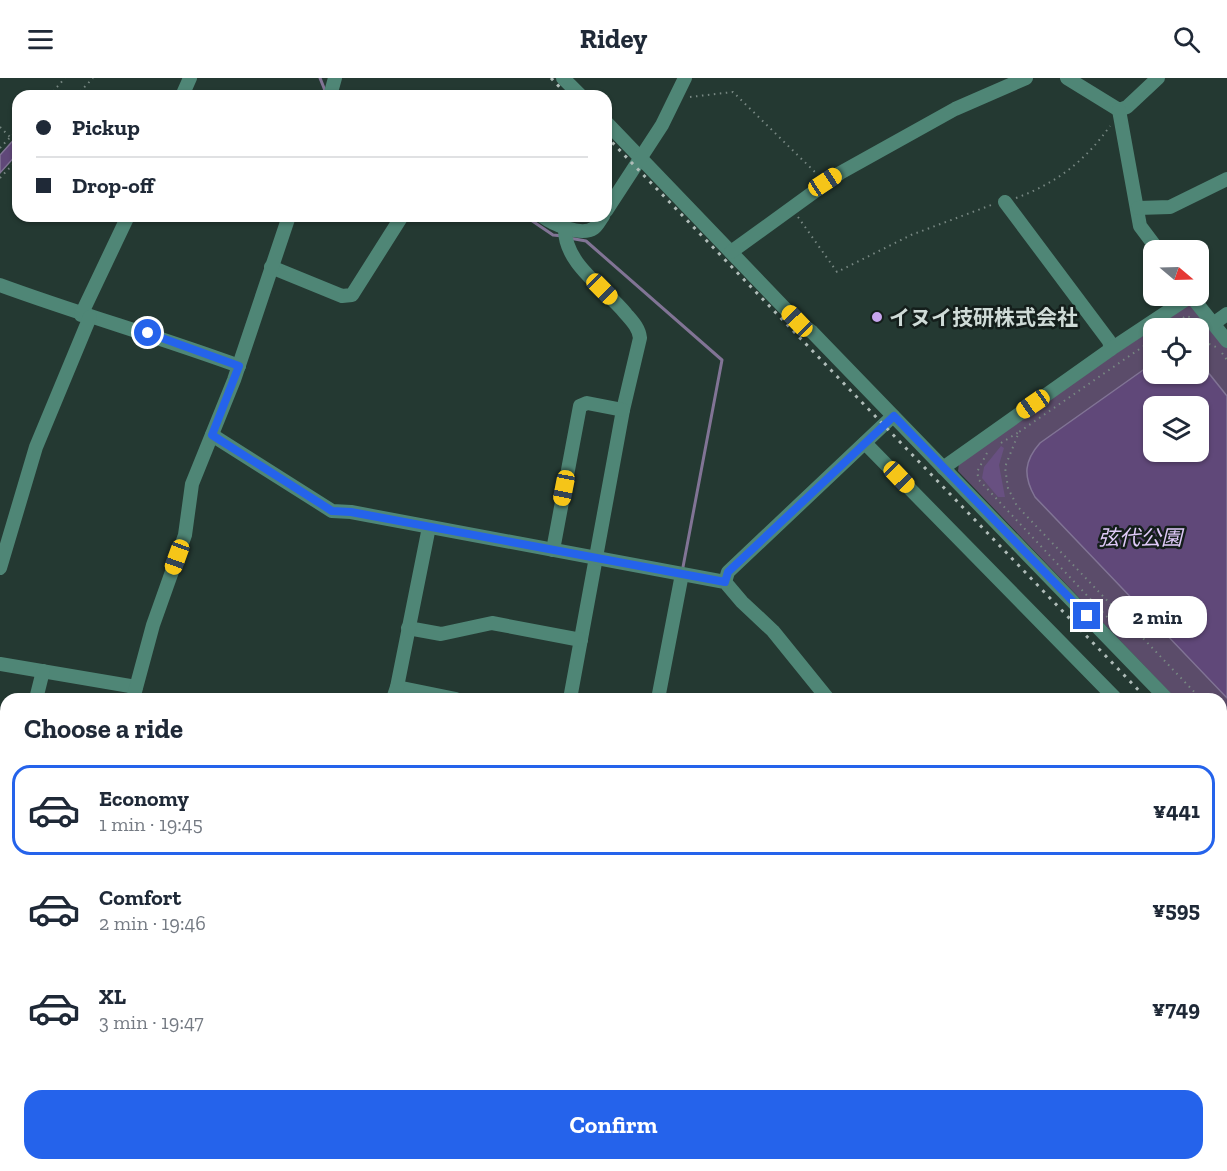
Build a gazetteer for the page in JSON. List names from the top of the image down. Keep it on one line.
{"parks":["弦代公園"],"places":["イヌイ技研株式会社"],"north":"right","page":{"header":"Ridey","banner":["Pickup","Drop-off"],"bubble":"2 min","heading":"Choose a ride","list":[{"name":"Economy","note":"1 min · 19:45","value":"¥441"},{"name":"Comfort","note":"2 min · 19:46","value":"¥595"},{"name":"XL","note":"3 min · 19:47","value":"¥749"}],"buttons":"Confirm"}}
